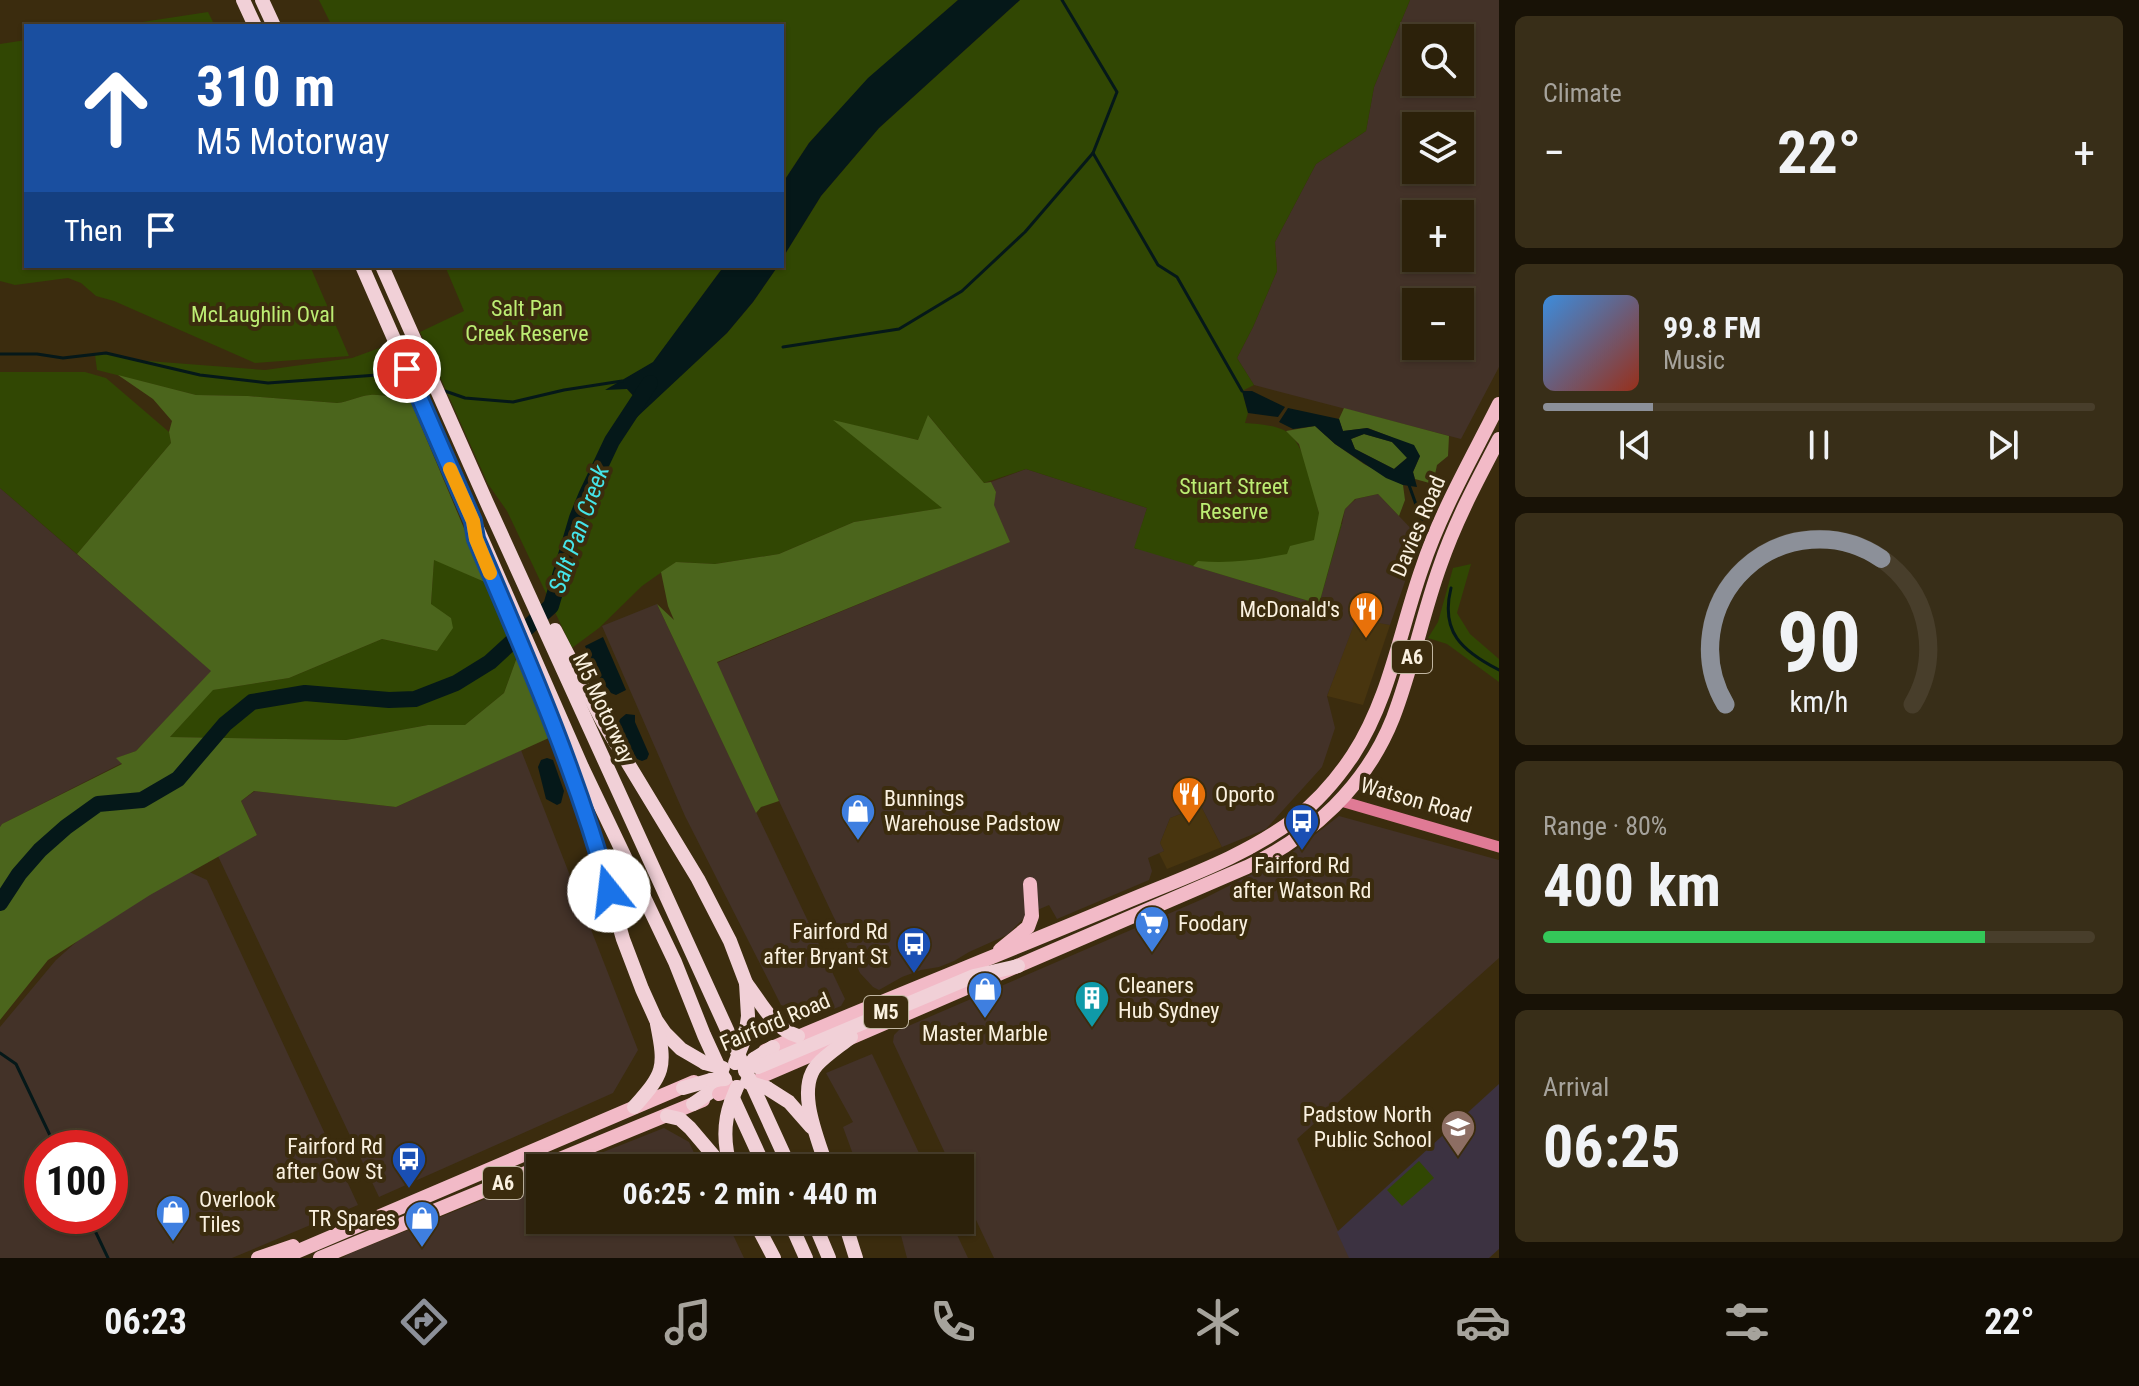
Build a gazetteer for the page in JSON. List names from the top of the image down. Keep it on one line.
{"streets":{"highway":["Davies Road","A6","M5 Motorway","Watson Road","M5","Fairford Road"]},"crossings":[["Davies Road","Watson Road"],["Davies Road","Fairford Road"],["A6","M5"],["A6","Fairford Road"],["Watson Road","Fairford Road"],["M5","Fairford Road"]],"water":["Salt Pan Creek"],"parks":["Salt Pan Creek Reserve","McLaughlin Oval","Stuart Street Reserve"],"places":{"restaurant":["McDonald's","Oporto"],"shop":["Bunnings Warehouse Padstow","Master Marble","Overlook Tiles","TR Spares"],"bus stop":["Fairford Rd after Watson Rd","Fairford Rd after Bryant St","Fairford Rd after Gow St"],"supermarket":["Foodary"],"building":["Cleaners Hub Sydney"],"school or university":["Padstow North Public School"]},"page":{"tile":["Climate",["Range · 80%","400 km"],["Arrival","06:25"]],"map_buttons":["+","−"],"turn":["310 m","M5 Motorway"],"heat":["−","22°","+"],"then":"Then","song":["99.8 FM","Music"],"limit":"100","trip":"06:25 · 2 min · 440 m","tabs":["06:23","22°"],"gauge":["90","km/h"]}}
